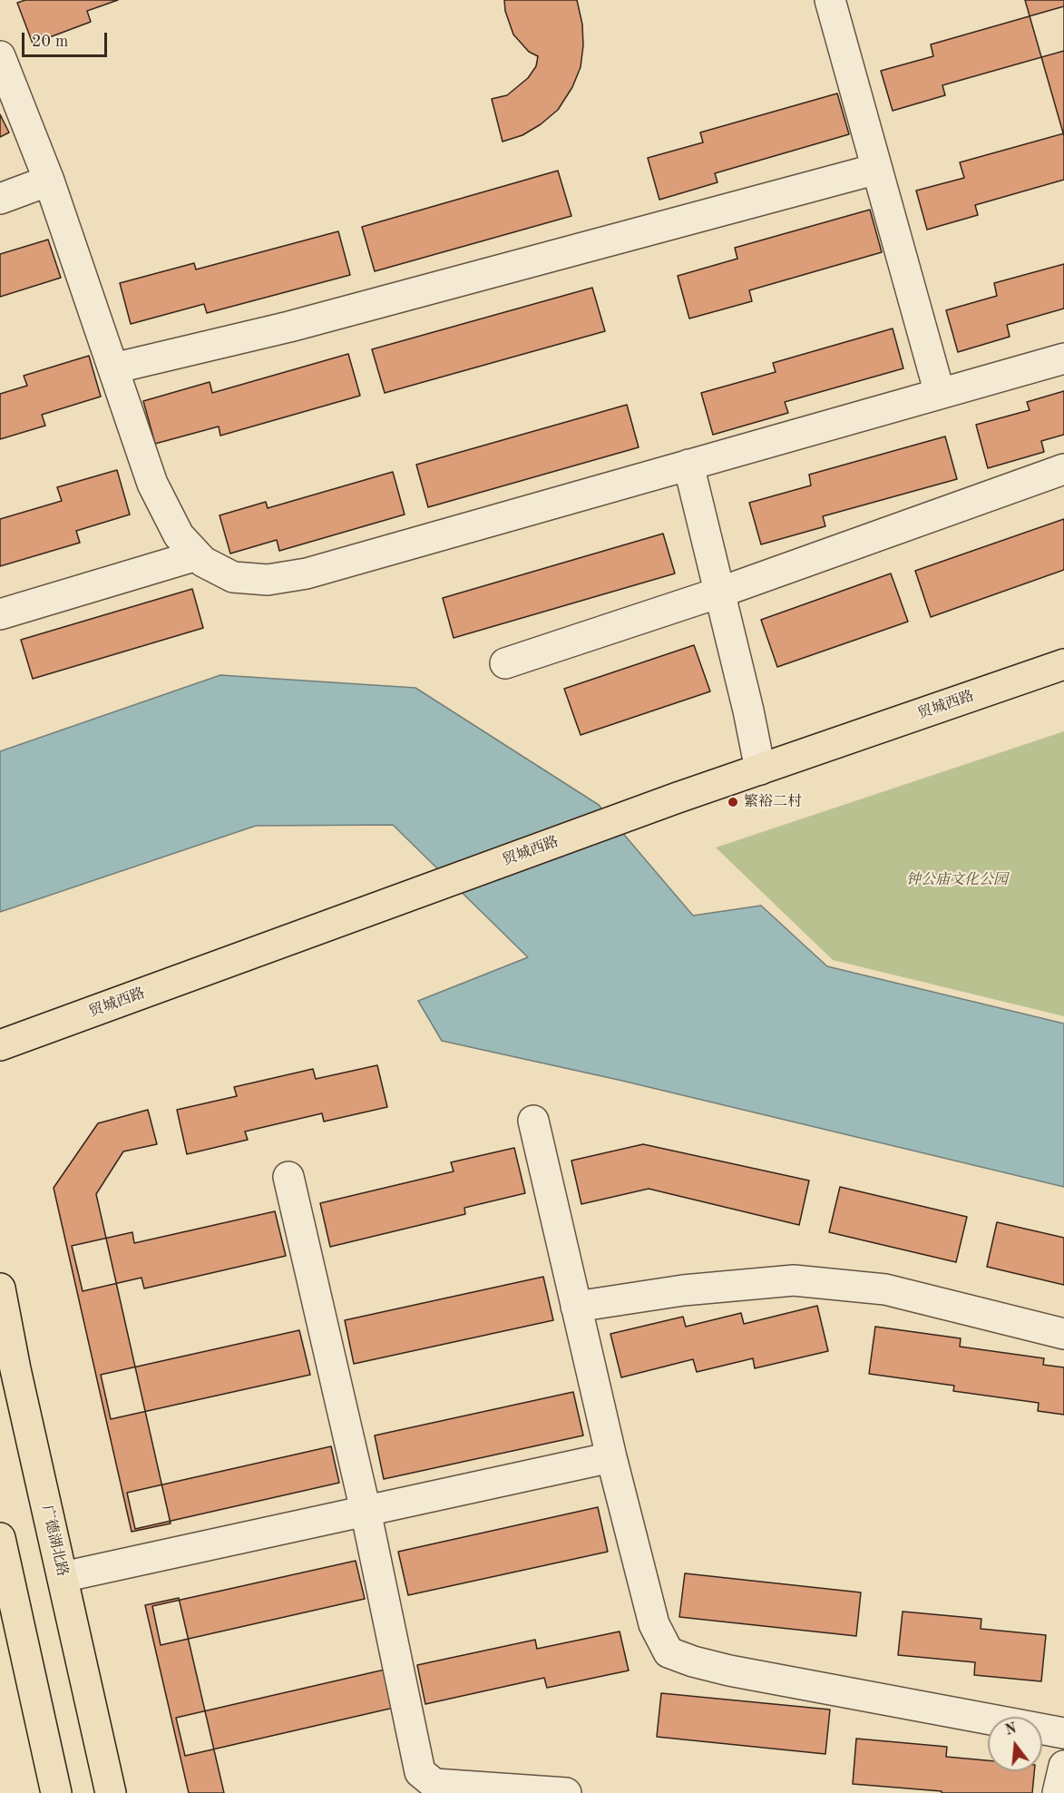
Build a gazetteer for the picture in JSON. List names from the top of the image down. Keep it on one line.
{"streets":{"main road":["贸城西路","广德湖北路"]},"parks":["钟公庙文化公园"],"places":["繁裕二村"],"scale_bar":"20 m","north":"top"}
